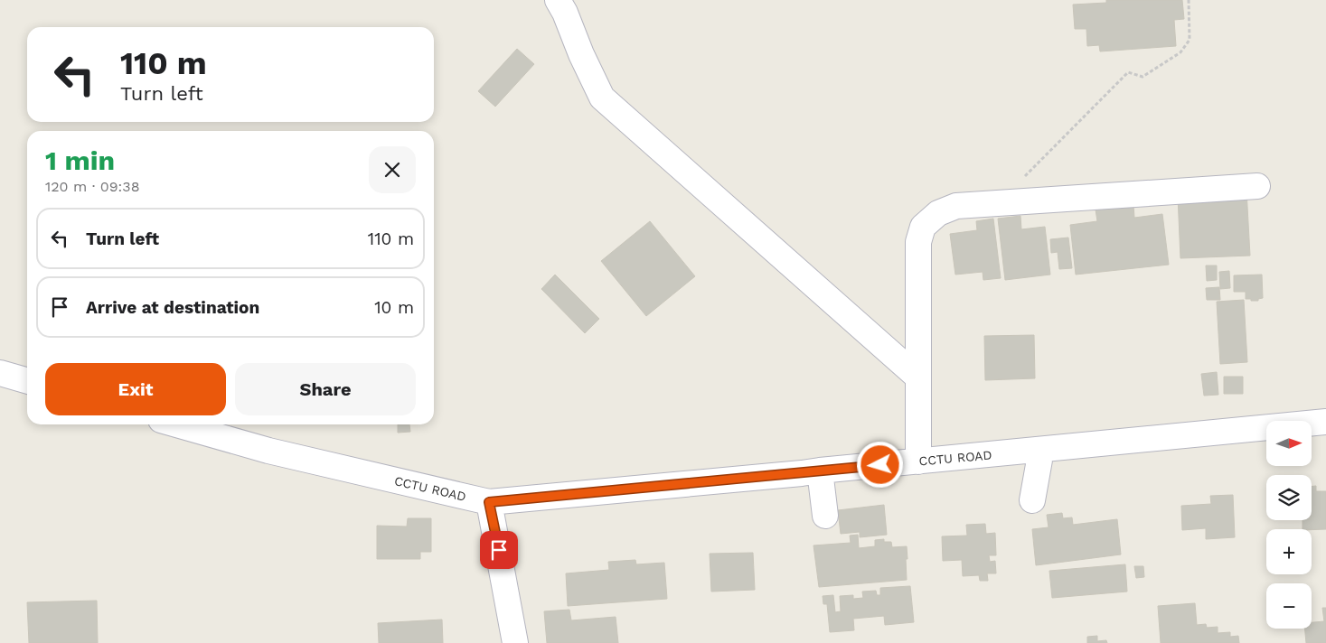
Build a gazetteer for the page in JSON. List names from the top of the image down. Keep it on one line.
{"streets":{"street":["CCTU ROAD"]},"north":"right","page":{"turn":["110 m","Turn left"],"heading":["1 min","120 m · 09:38"],"list":[{"name":"Turn left","value":"110 m"},{"name":"Arrive at destination","value":"10 m"}],"buttons":["Exit","Share"],"map_buttons":["+","−"]}}
